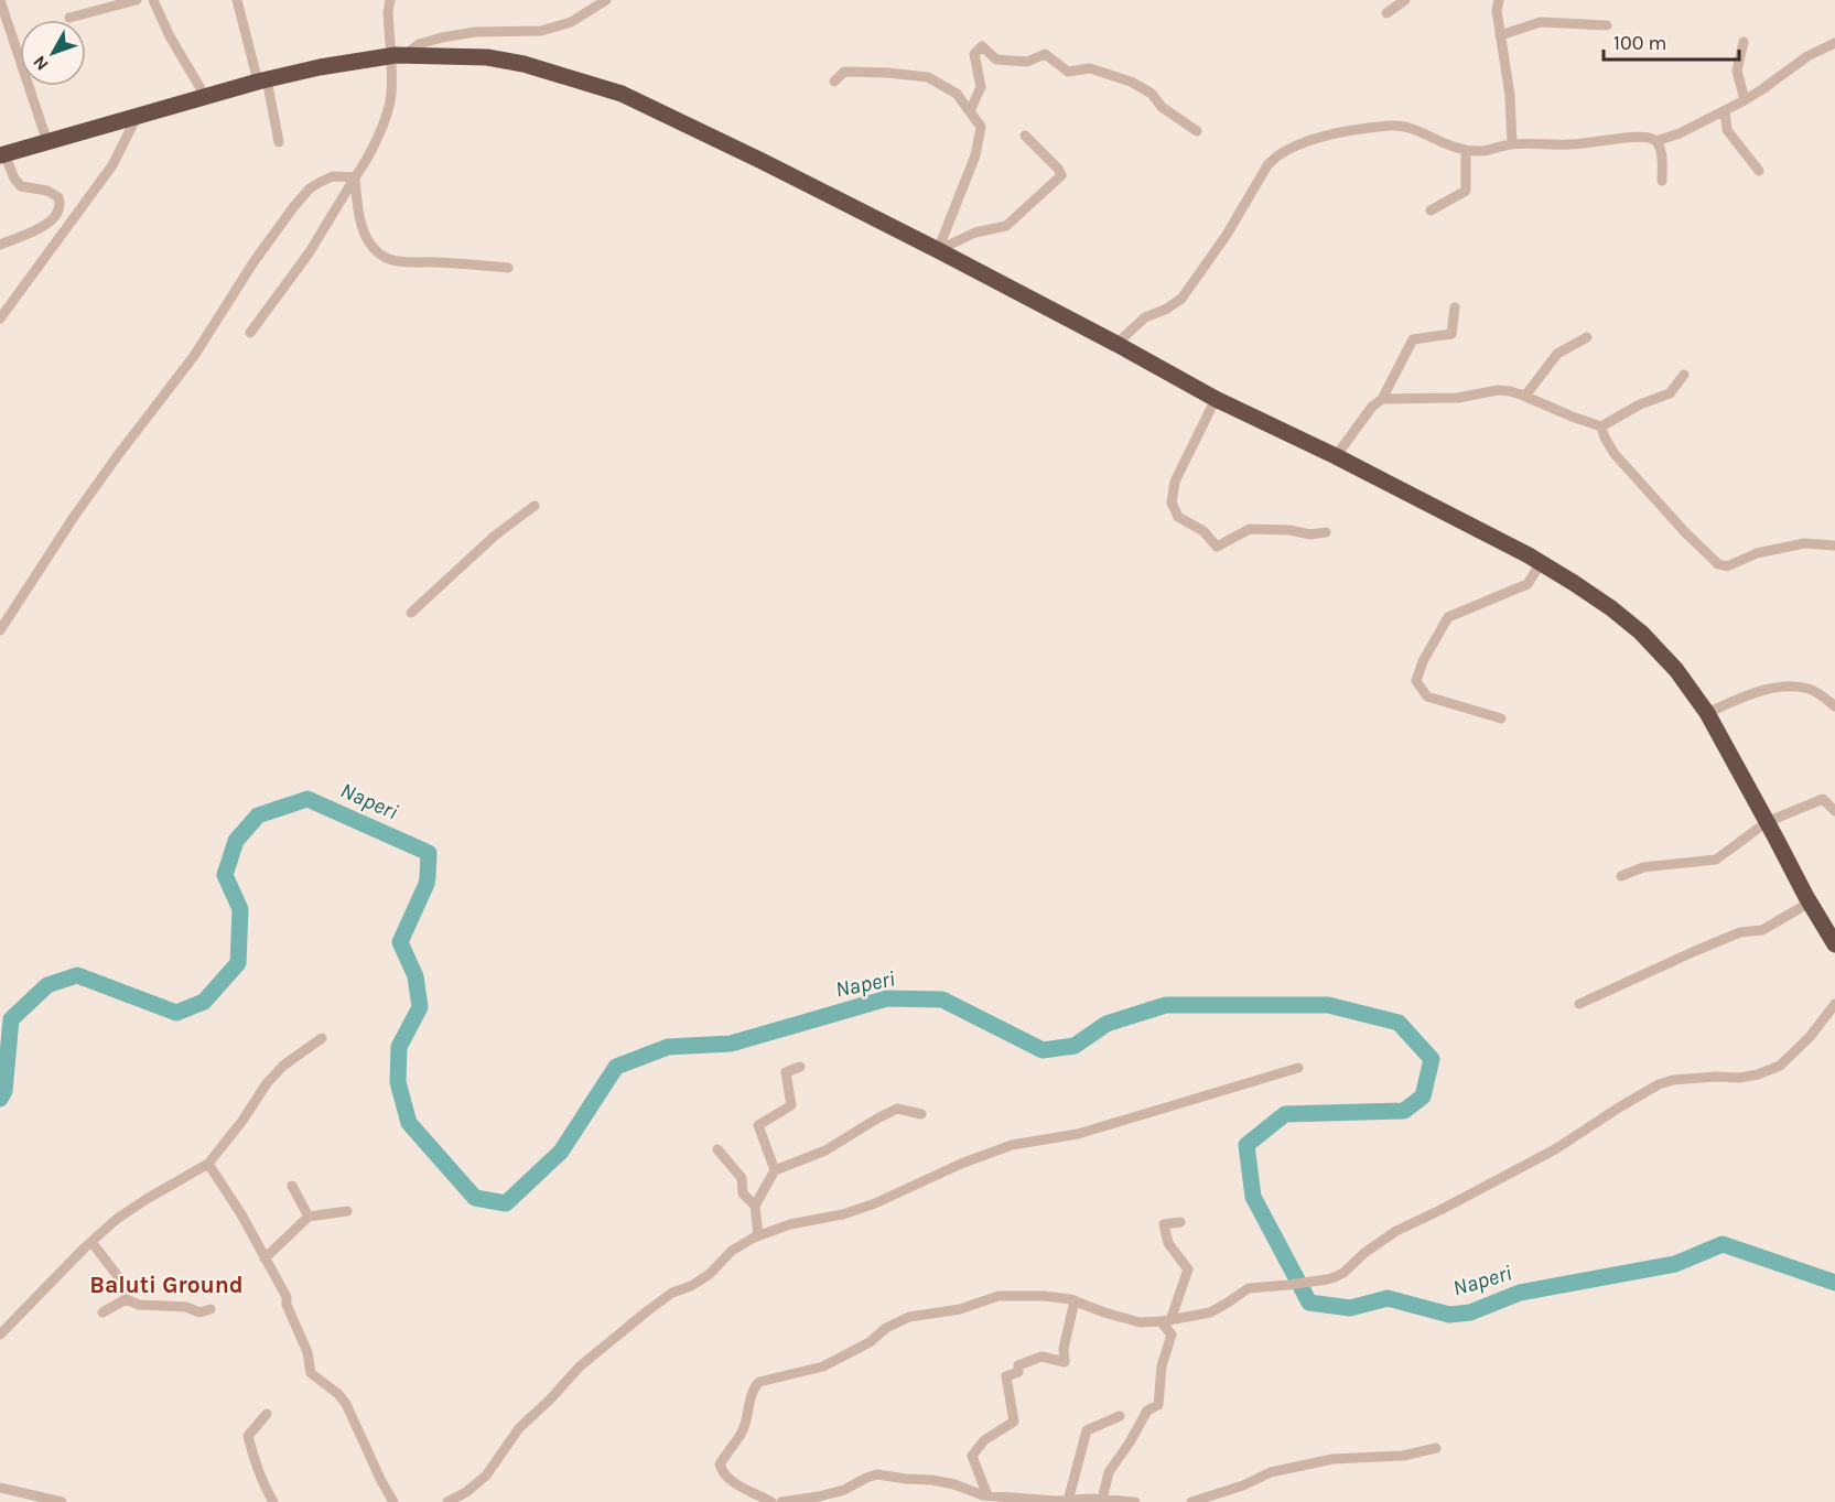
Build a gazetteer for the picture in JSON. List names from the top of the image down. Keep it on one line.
{"districts":["Baluti Ground"],"water":["Naperi"],"scale_bar":"100 m","north":"bottom left"}
